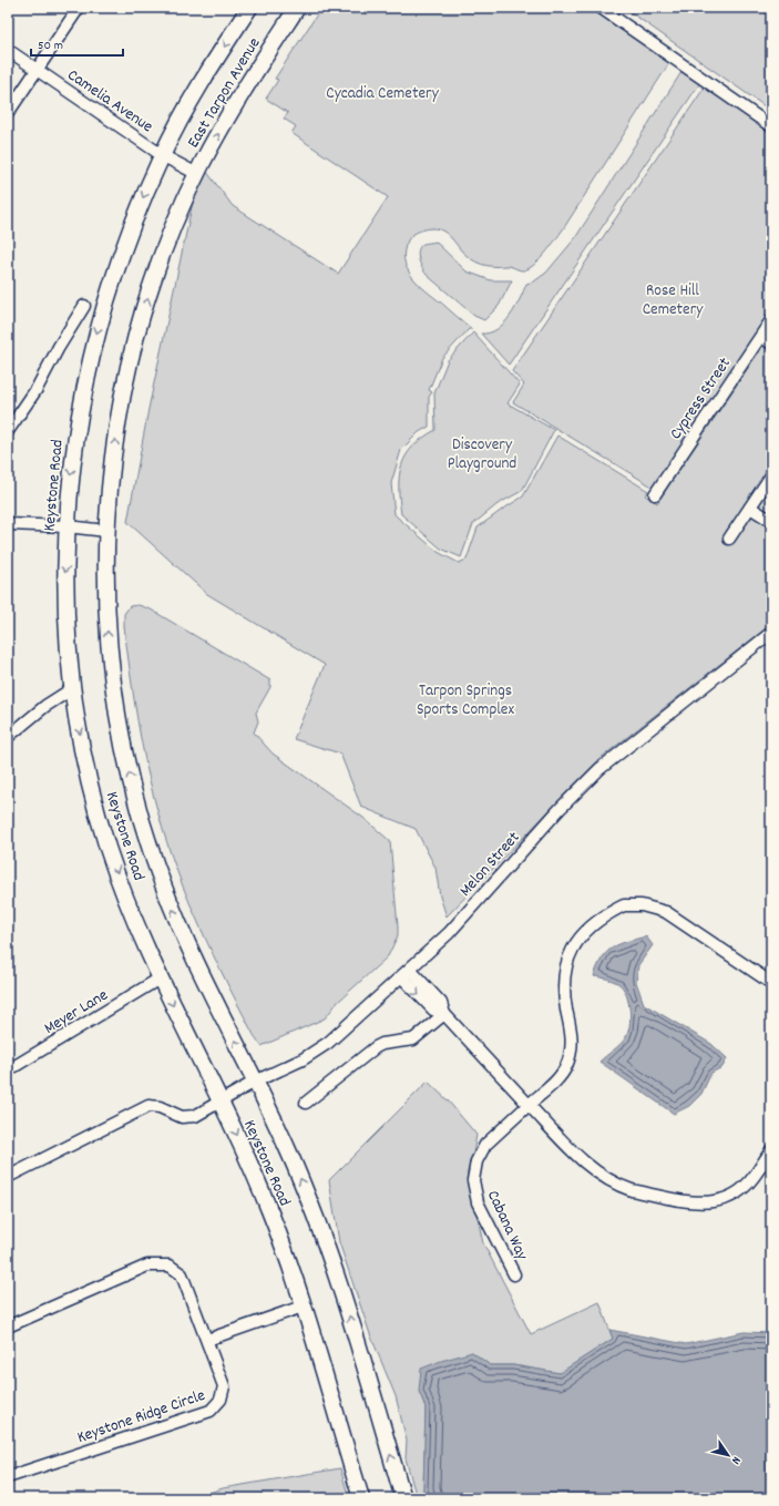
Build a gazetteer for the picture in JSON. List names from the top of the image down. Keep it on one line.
{"streets":{"main road":["East Tarpon Avenue","Keystone Road"],"street":["Camelia Avenue","Cypress Street","Melon Street","Meyer Lane","Cabana Way","Keystone Ridge Circle"]},"crossings":[["East Tarpon Avenue","Camelia Avenue"],["East Tarpon Avenue","Keystone Road"],["Camelia Avenue","Keystone Road"],["Keystone Road","Melon Street"],["Keystone Road","Meyer Lane"]],"parks":["Cycadia Cemetery","Rose Hill Cemetery","Discovery Playground","Tarpon Springs Sports Complex"],"scale_bar":"50 m","north":"bottom right"}
